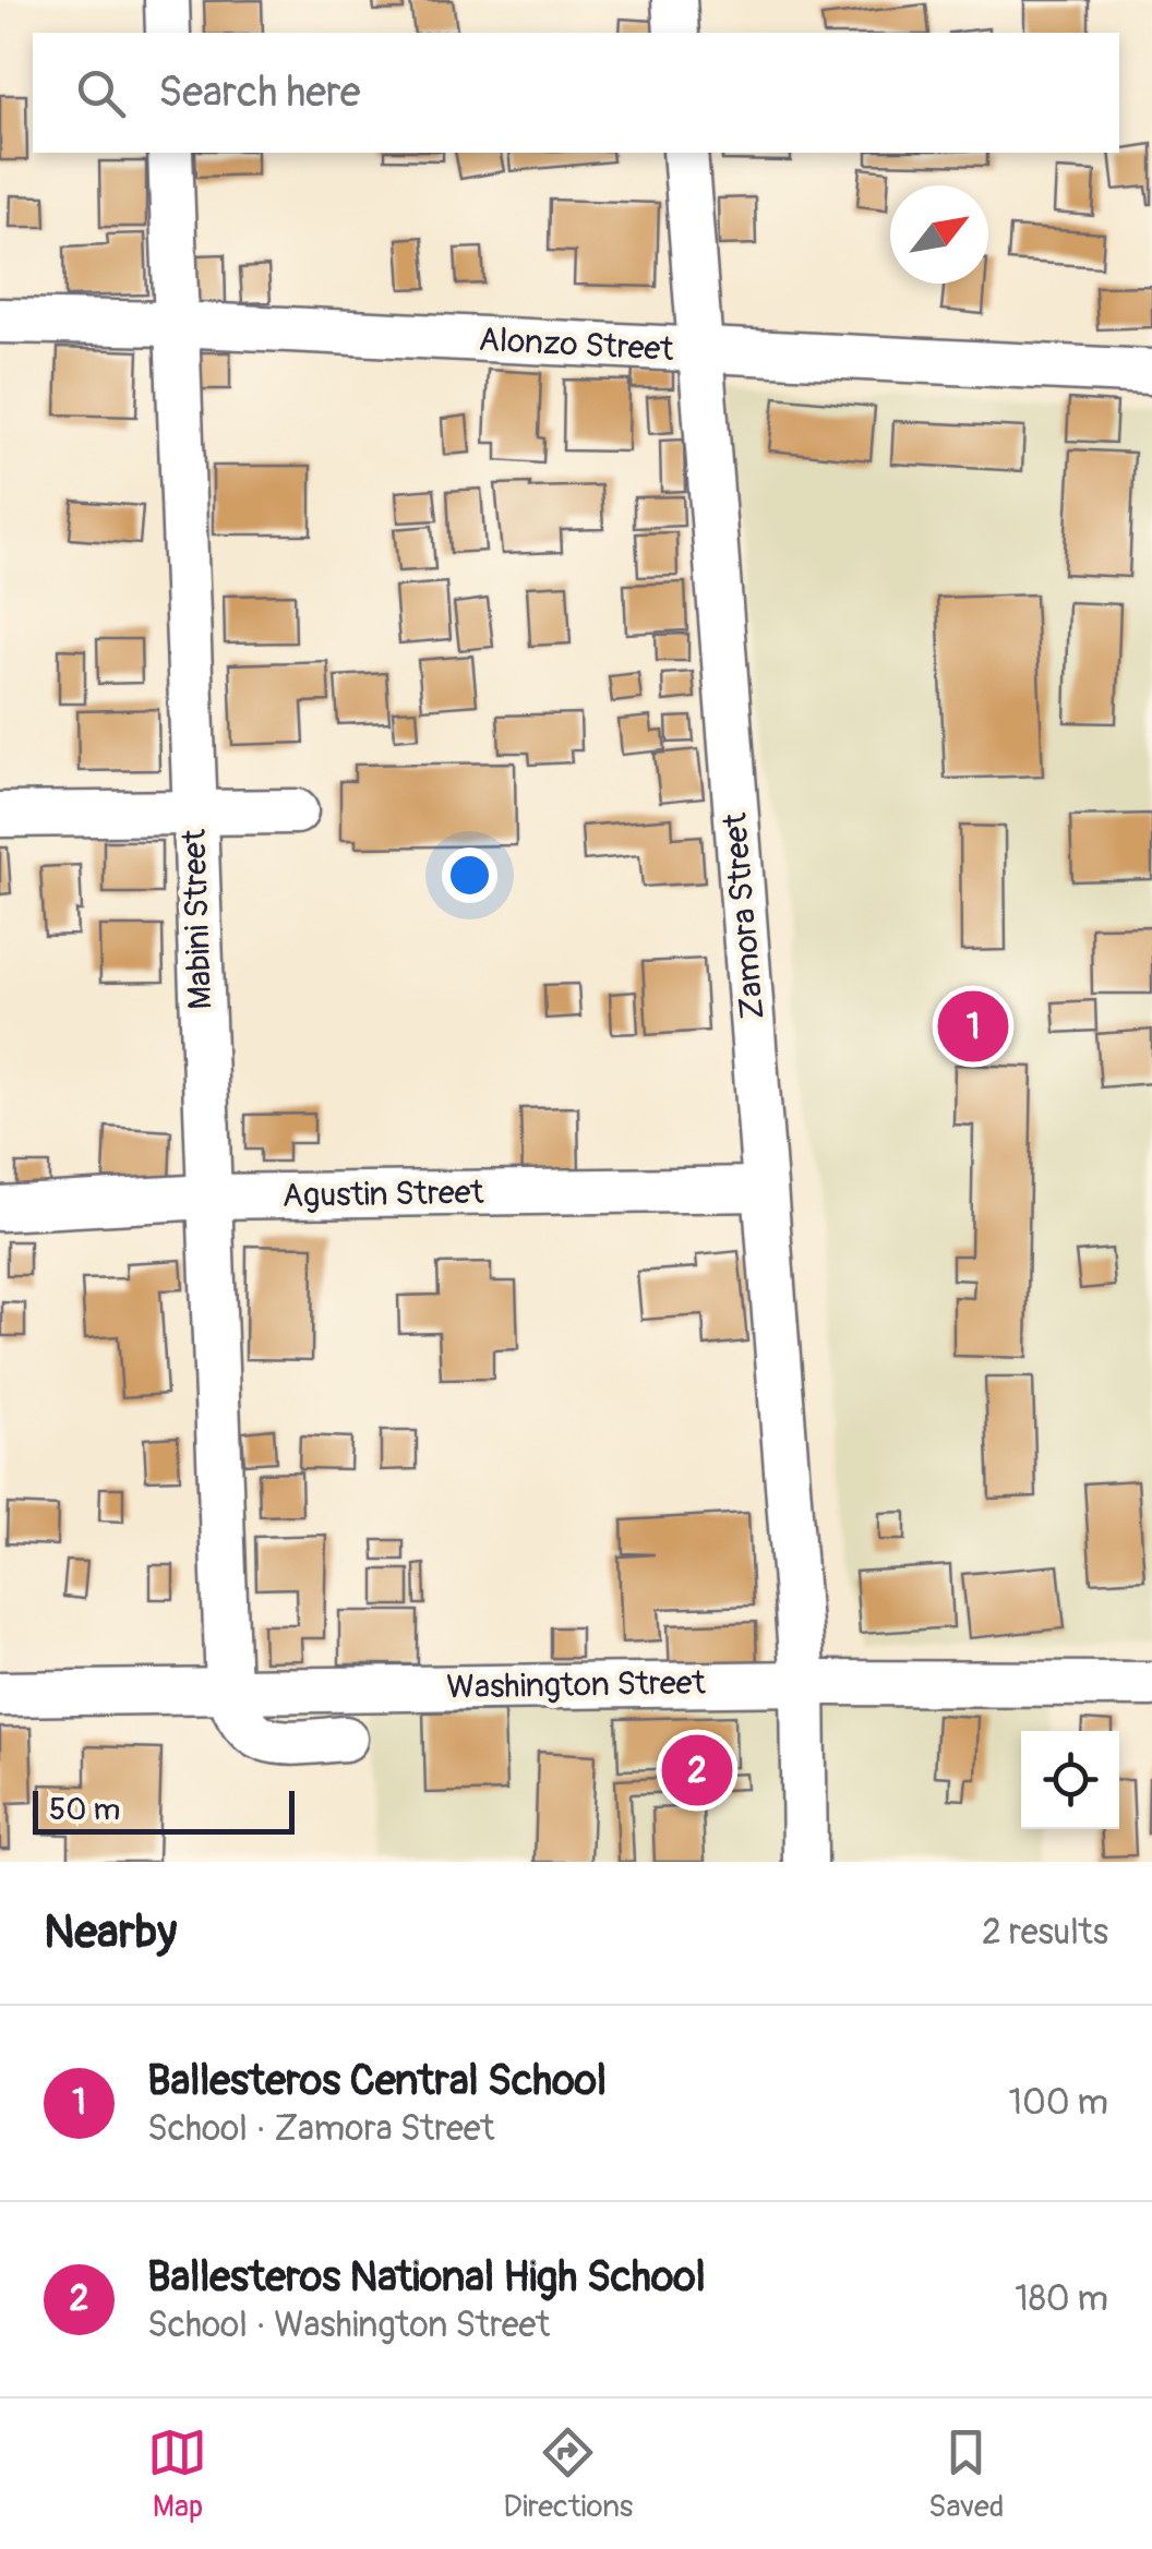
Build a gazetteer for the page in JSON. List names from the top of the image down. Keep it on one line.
{"streets":{"street":["Alonzo Street","Zamora Street","Mabini Street","Agustin Street","Washington Street"]},"crossings":[["Alonzo Street","Zamora Street"],["Alonzo Street","Mabini Street"],["Zamora Street","Agustin Street"],["Zamora Street","Washington Street"],["Mabini Street","Agustin Street"],["Mabini Street","Washington Street"]],"scale_bar":"50 m","north":"top right","page":{"search":"Search here","pins":["1","2"],"scale":"50 m","heading":["Nearby","2 results"],"list":[{"mark":"1","name":"Ballesteros Central School","note":"School · Zamora Street","value":"100 m"},{"mark":"2","name":"Ballesteros National High School","note":"School · Washington Street","value":"180 m"}],"nav":["Map","Directions","Saved"]}}
